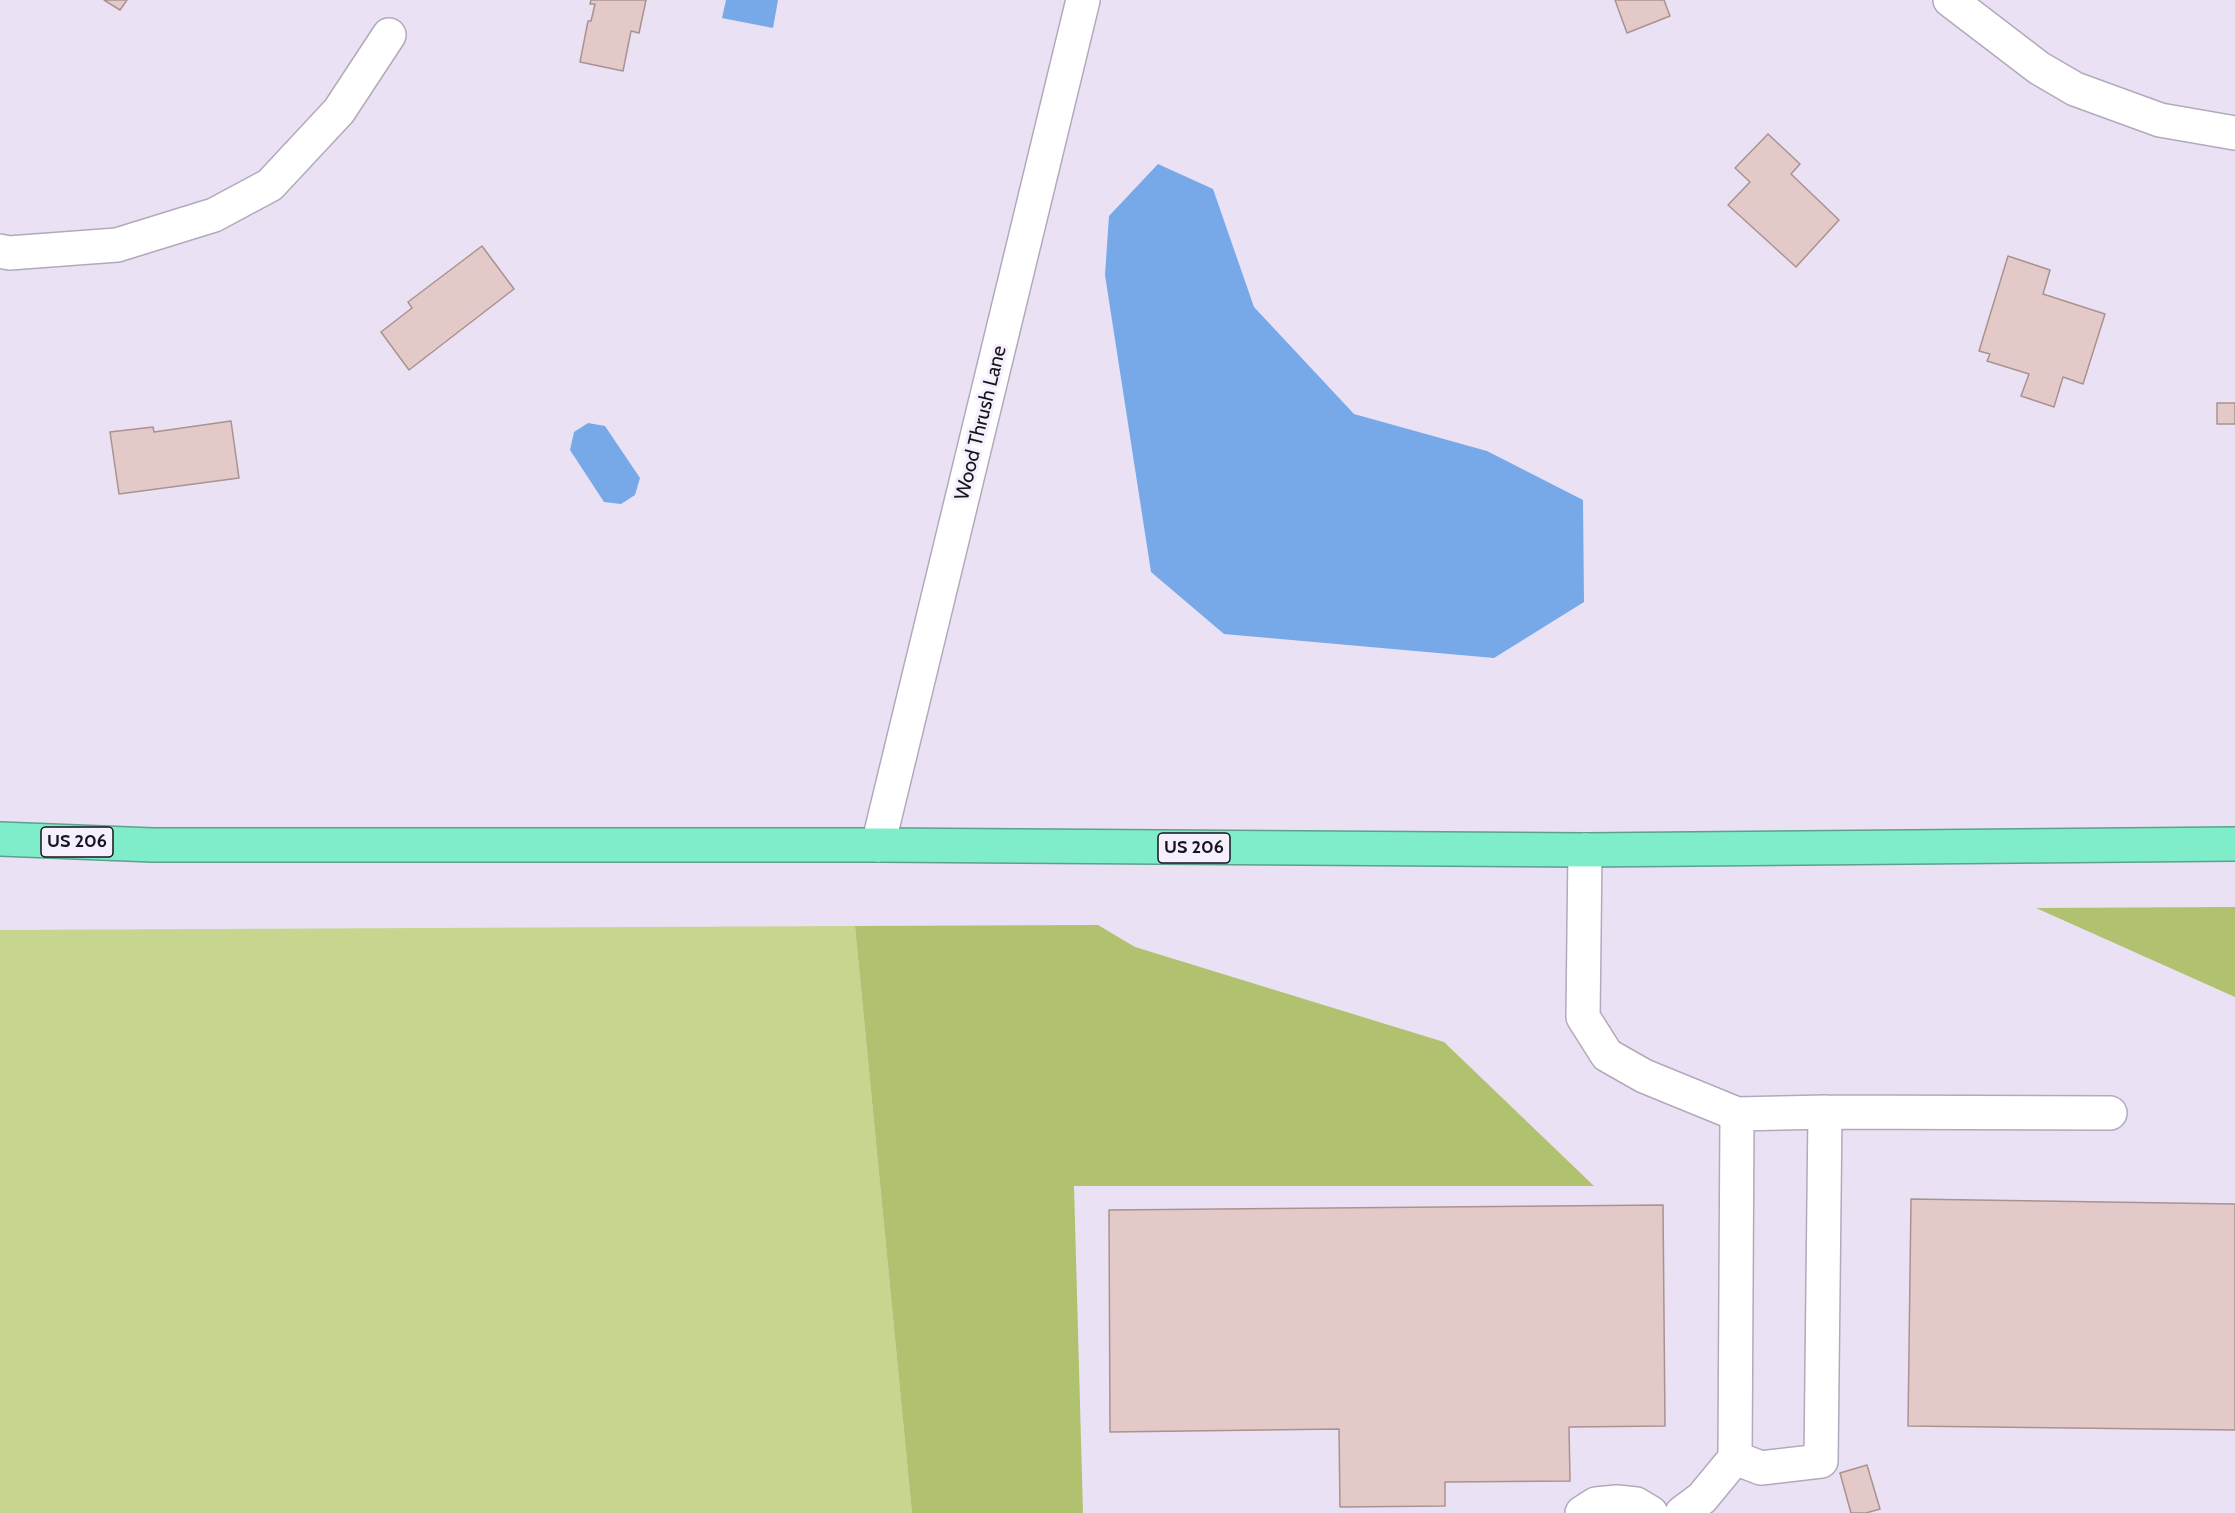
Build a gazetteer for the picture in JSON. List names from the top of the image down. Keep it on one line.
{"streets":{"highway":["US 206"],"street":["Wood Thrush Lane"]},"crossings":[["Wood Thrush Lane","US 206"]]}
